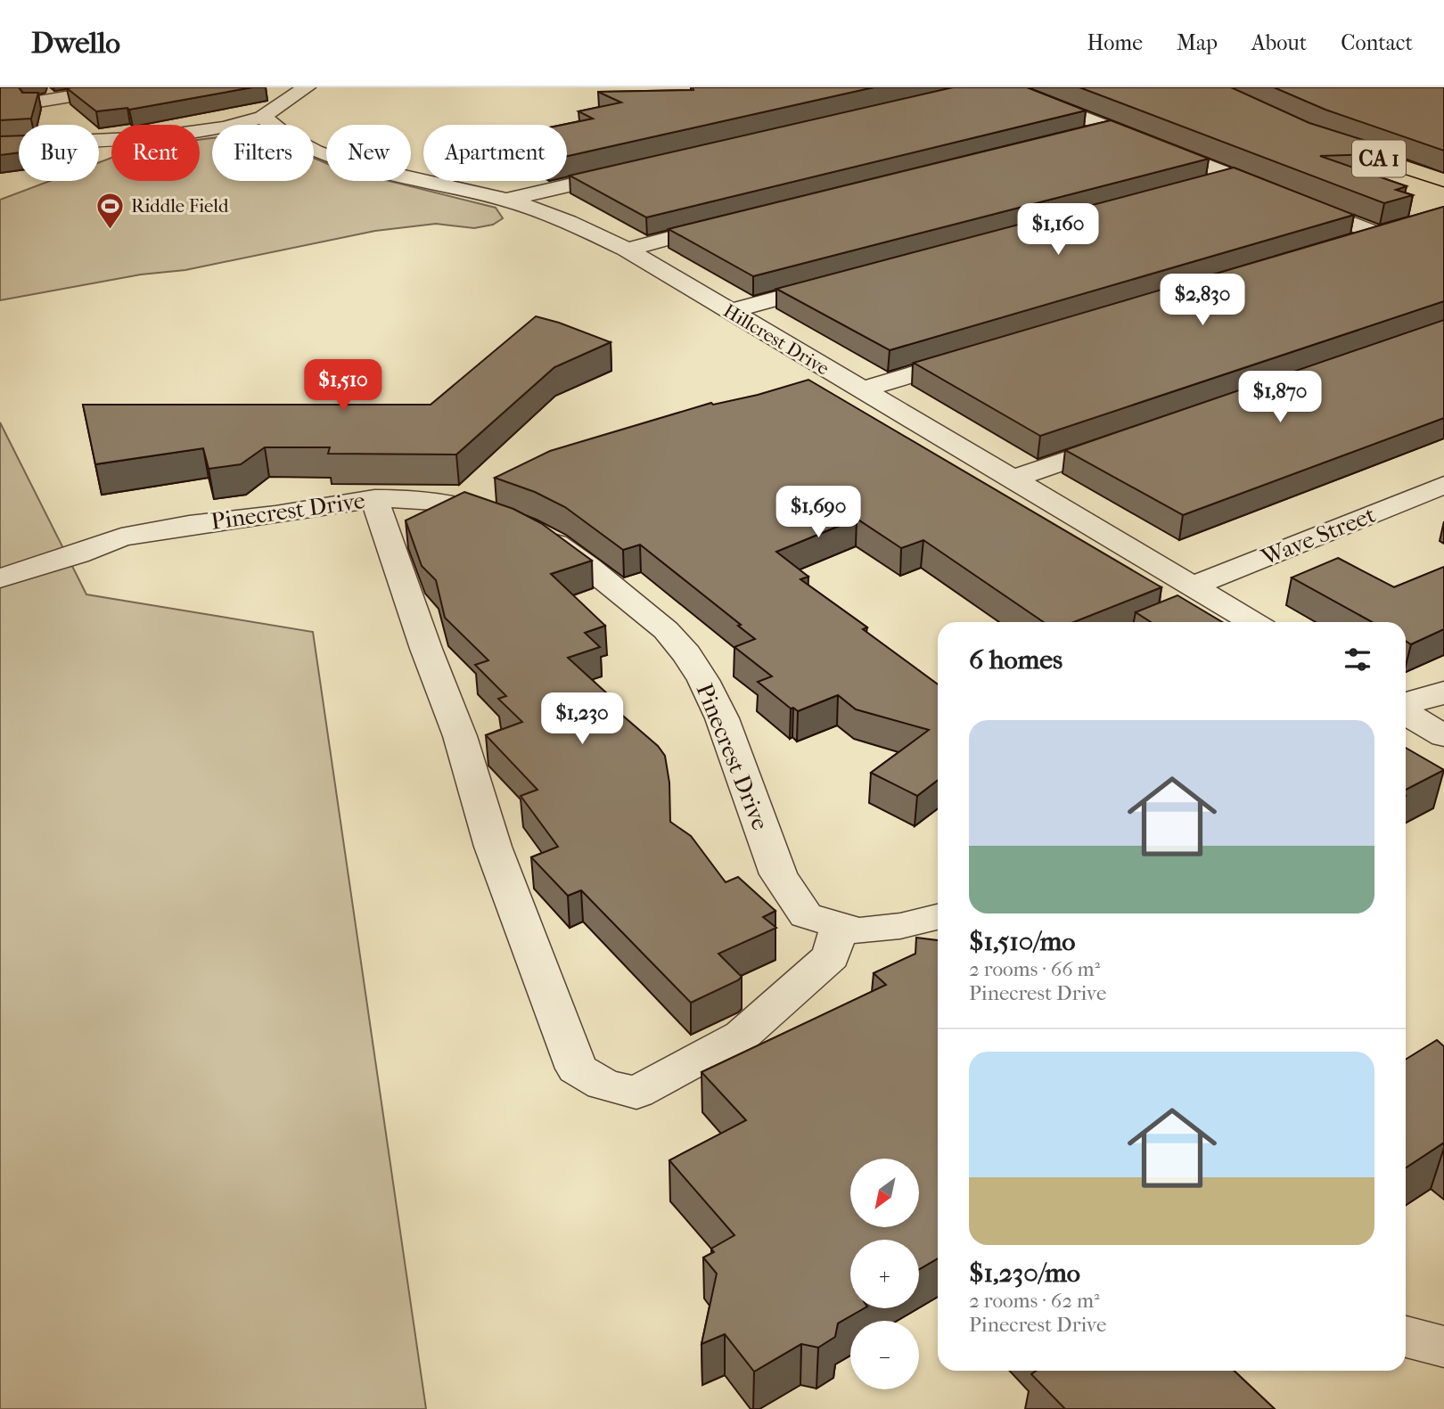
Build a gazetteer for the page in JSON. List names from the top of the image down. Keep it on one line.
{"streets":{"highway":["CA 1"],"street":["Hillcrest Drive","Pinecrest Drive","Wave Street"]},"crossings":[["Hillcrest Drive","Wave Street"]],"places":{"sports":["Riddle Field"]},"north":"bottom left","page":{"header":"Dwello","nav":["Home","Map","About","Contact"],"chip":["Buy","Rent","Filters","New","Apartment"],"price":["$1,160","$2,830","$1,510","$1,870","$1,690","$1,230"],"heading":"6 homes","list":[{"name":"$1,510/mo","note":"2 rooms · 66 m² · Pinecrest Drive"},{"name":"$1,230/mo","note":"2 rooms · 62 m² · Pinecrest Drive"}],"map_buttons":["+","−"]}}
